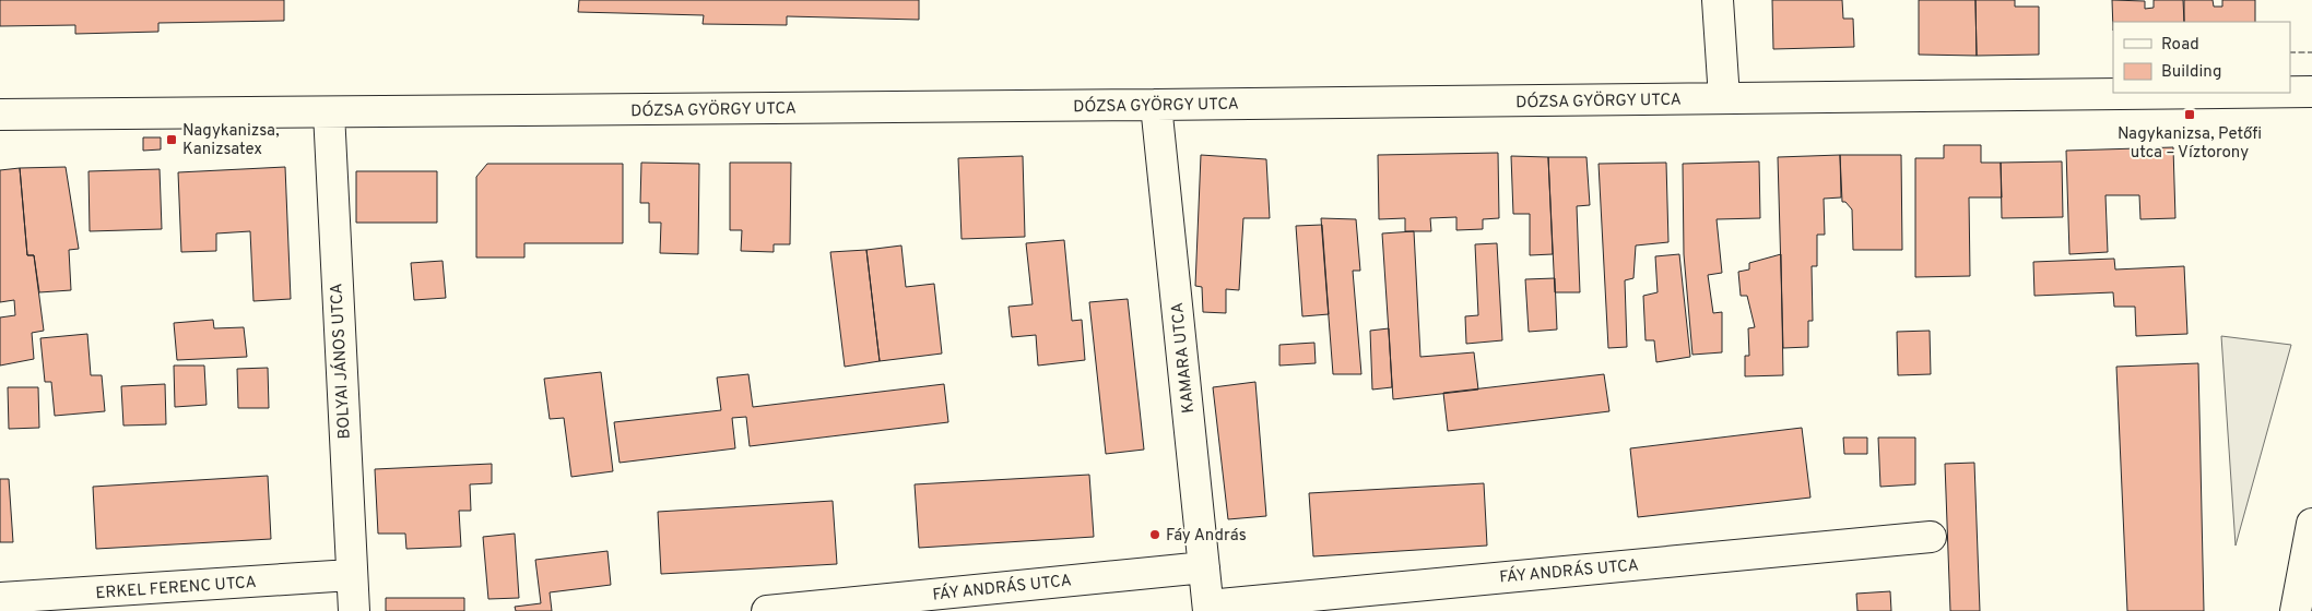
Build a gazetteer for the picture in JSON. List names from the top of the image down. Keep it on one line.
{"streets":{"street":["DÓZSA GYÖRGY UTCA","KAMARA UTCA","BOLYAI JÁNOS UTCA","FÁY ANDRÁS UTCA","ERKEL FERENC UTCA"]},"crossings":[["DÓZSA GYÖRGY UTCA","KAMARA UTCA"],["DÓZSA GYÖRGY UTCA","BOLYAI JÁNOS UTCA"],["KAMARA UTCA","FÁY ANDRÁS UTCA"],["BOLYAI JÁNOS UTCA","ERKEL FERENC UTCA"]],"places":{"transit":["Nagykanizsa, Petőfi utca – Víztorony","Nagykanizsa, Kanizsatex"],"other":["Fáy András"]},"legend":["Road","Building"]}
